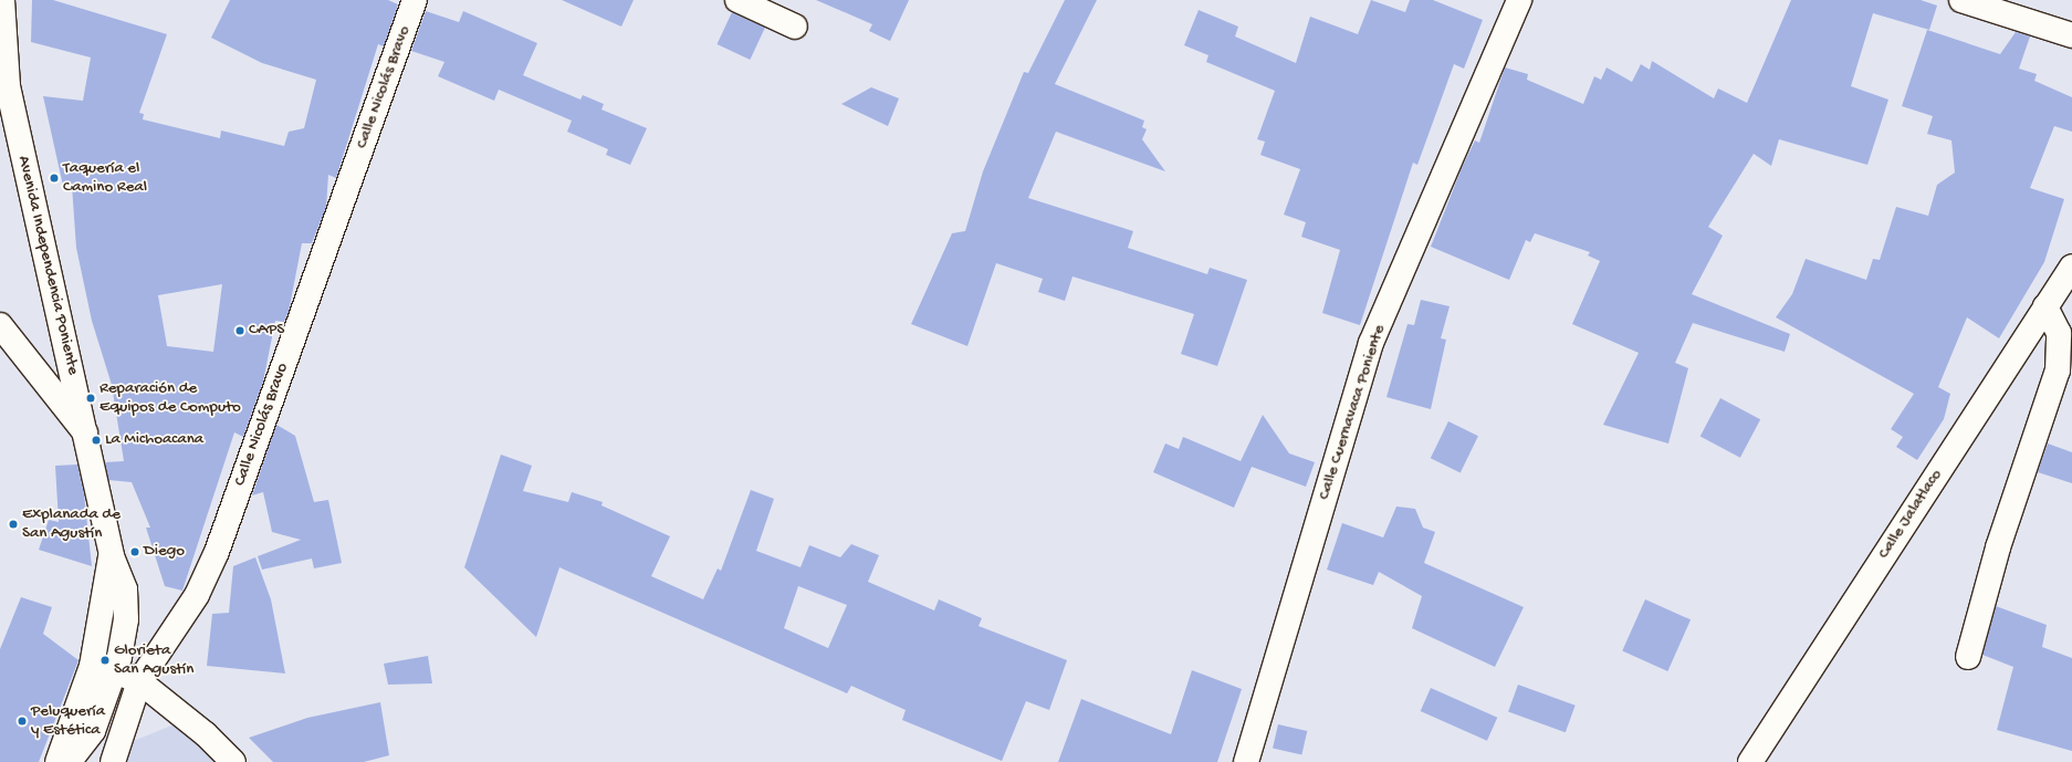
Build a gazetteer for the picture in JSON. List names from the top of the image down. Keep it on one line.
{"streets":{"street":["Calle Nicolás Bravo","Avenida Independencia Poniente","Calle Cuernavaca Poniente","Calle Jalatlaco"]},"places":["Taquería el Camino Real","CAPS","Reparación de Equipos de Computo","La Michoacana","Explanada de San Agustín","Diego","Glorieta San Agustín","Peluquería y Estética"]}
